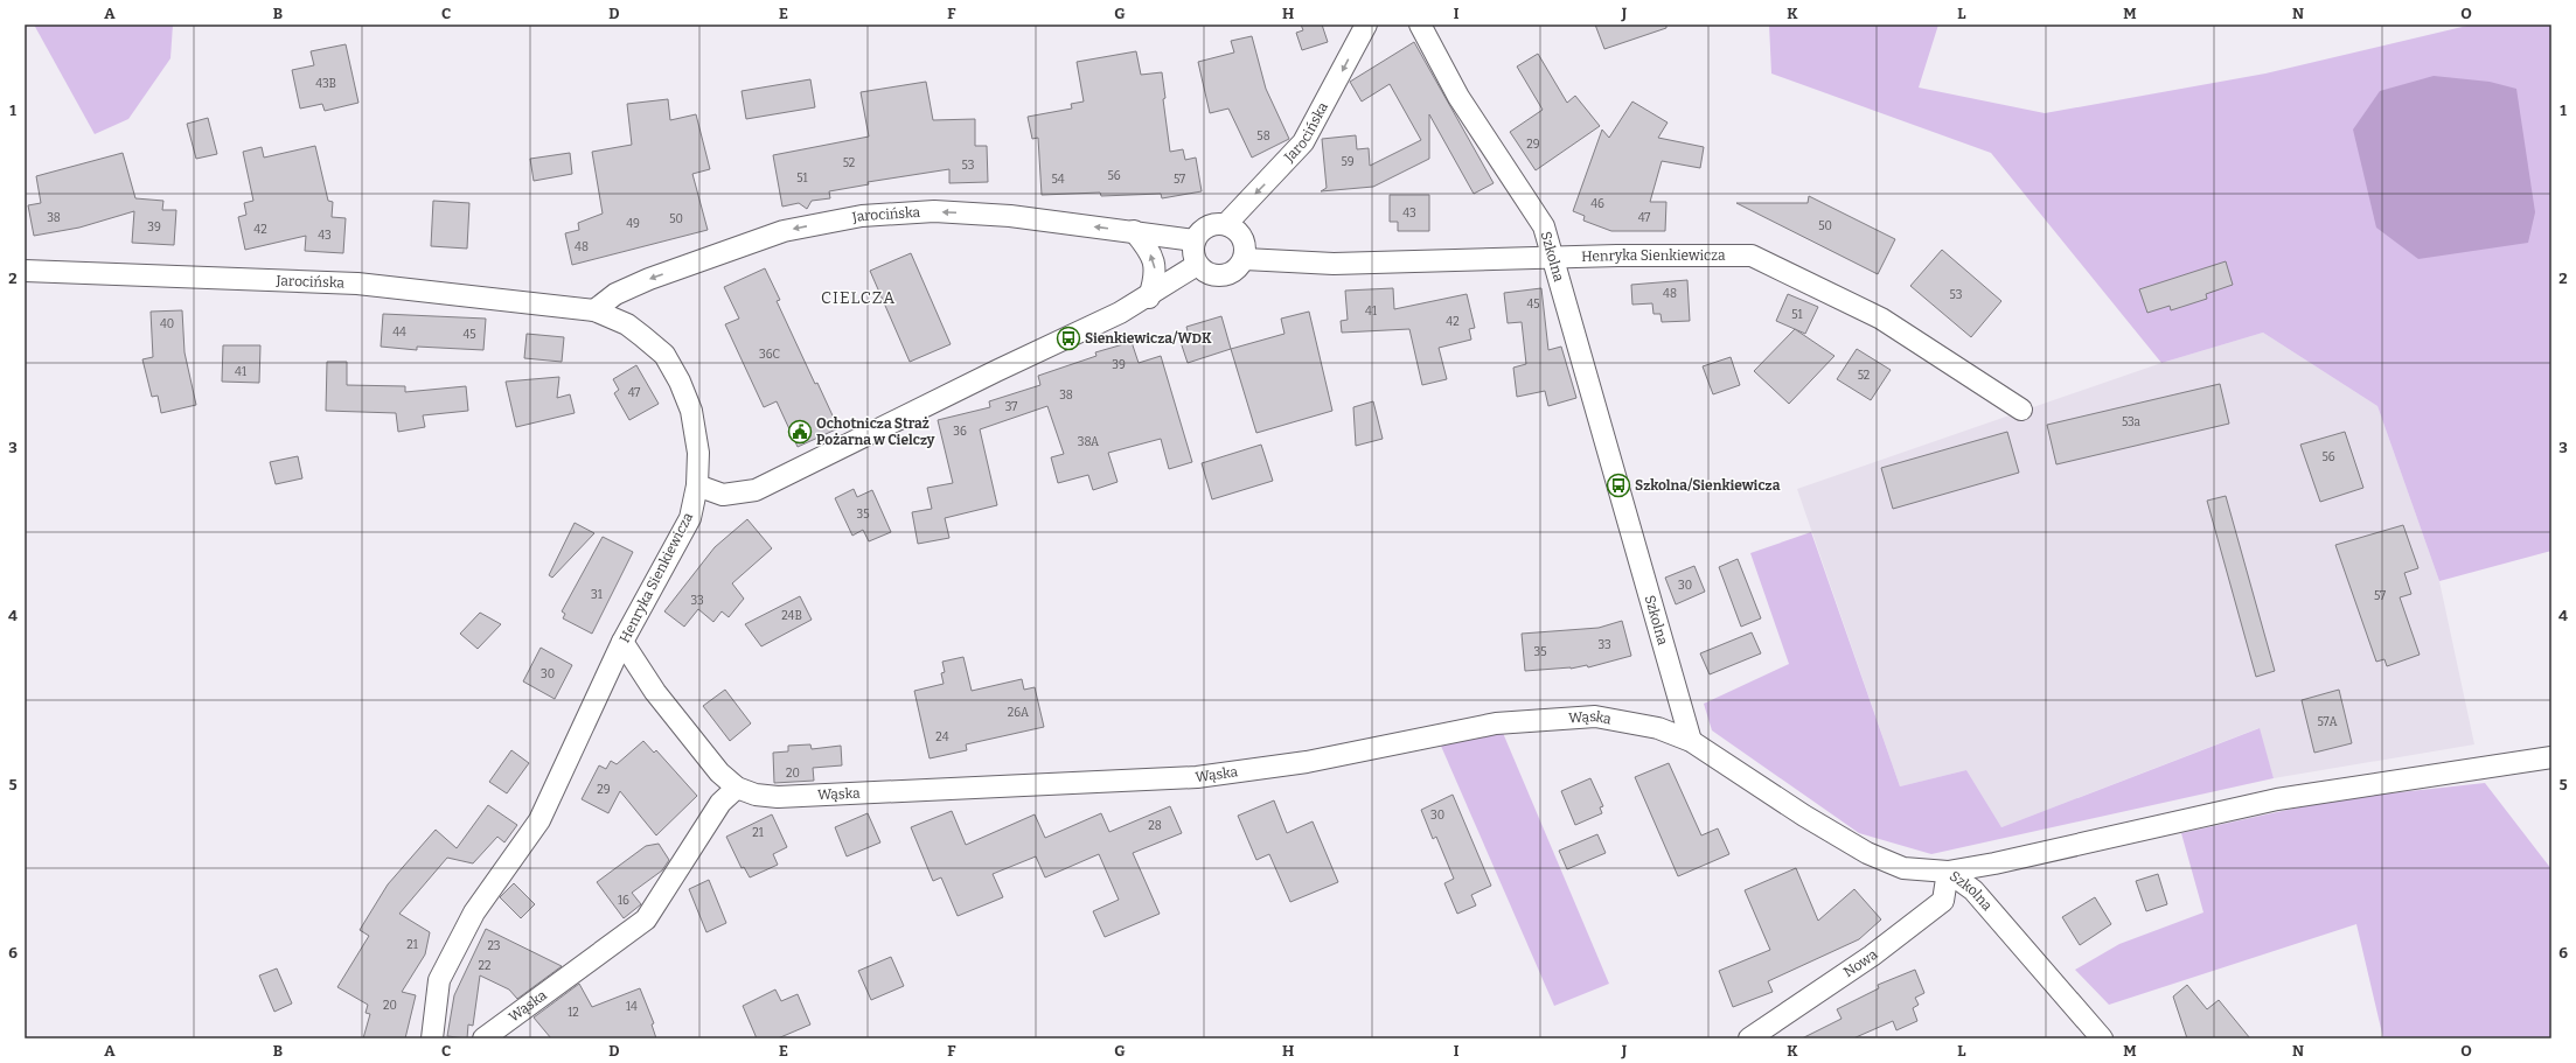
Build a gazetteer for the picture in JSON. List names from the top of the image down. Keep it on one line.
{"streets":{"street":["Jarocińska","Szkolna","Henryka Sienkiewicza","Wąska","Nowa"]},"crossings":[["Jarocińska","Henryka Sienkiewicza"],["Szkolna","Henryka Sienkiewicza"],["Szkolna","Wąska"],["Szkolna","Nowa"],["Henryka Sienkiewicza","Wąska"]],"one_way":["Jarocińska"],"districts":["CIELCZA"],"places":{"bus stop":["Sienkiewicza/WDK","Szkolna/Sienkiewicza"],"public building":["Ochotnicza Straż Pożarna w Cielczy"]},"house_numbers":["43B","58","29","59","52","53","56","51","54","57","46","43","38","47","50","49","50","39","42","43","48","48","53","45","41","51","42","40","44","45","36C","39","41","52","47","38","37","53a","36","38A","56","35","30","31","57","33","24B","33","35","30","26A","57A","24","20","29","30","28","21","16","21","23","22","20","14","12"],"grid":{"columns":["A","B","C","D","E","F","G","H","I","J","K","L","M","N","O"],"rows":["1","2","3","4","5","6"]}}
